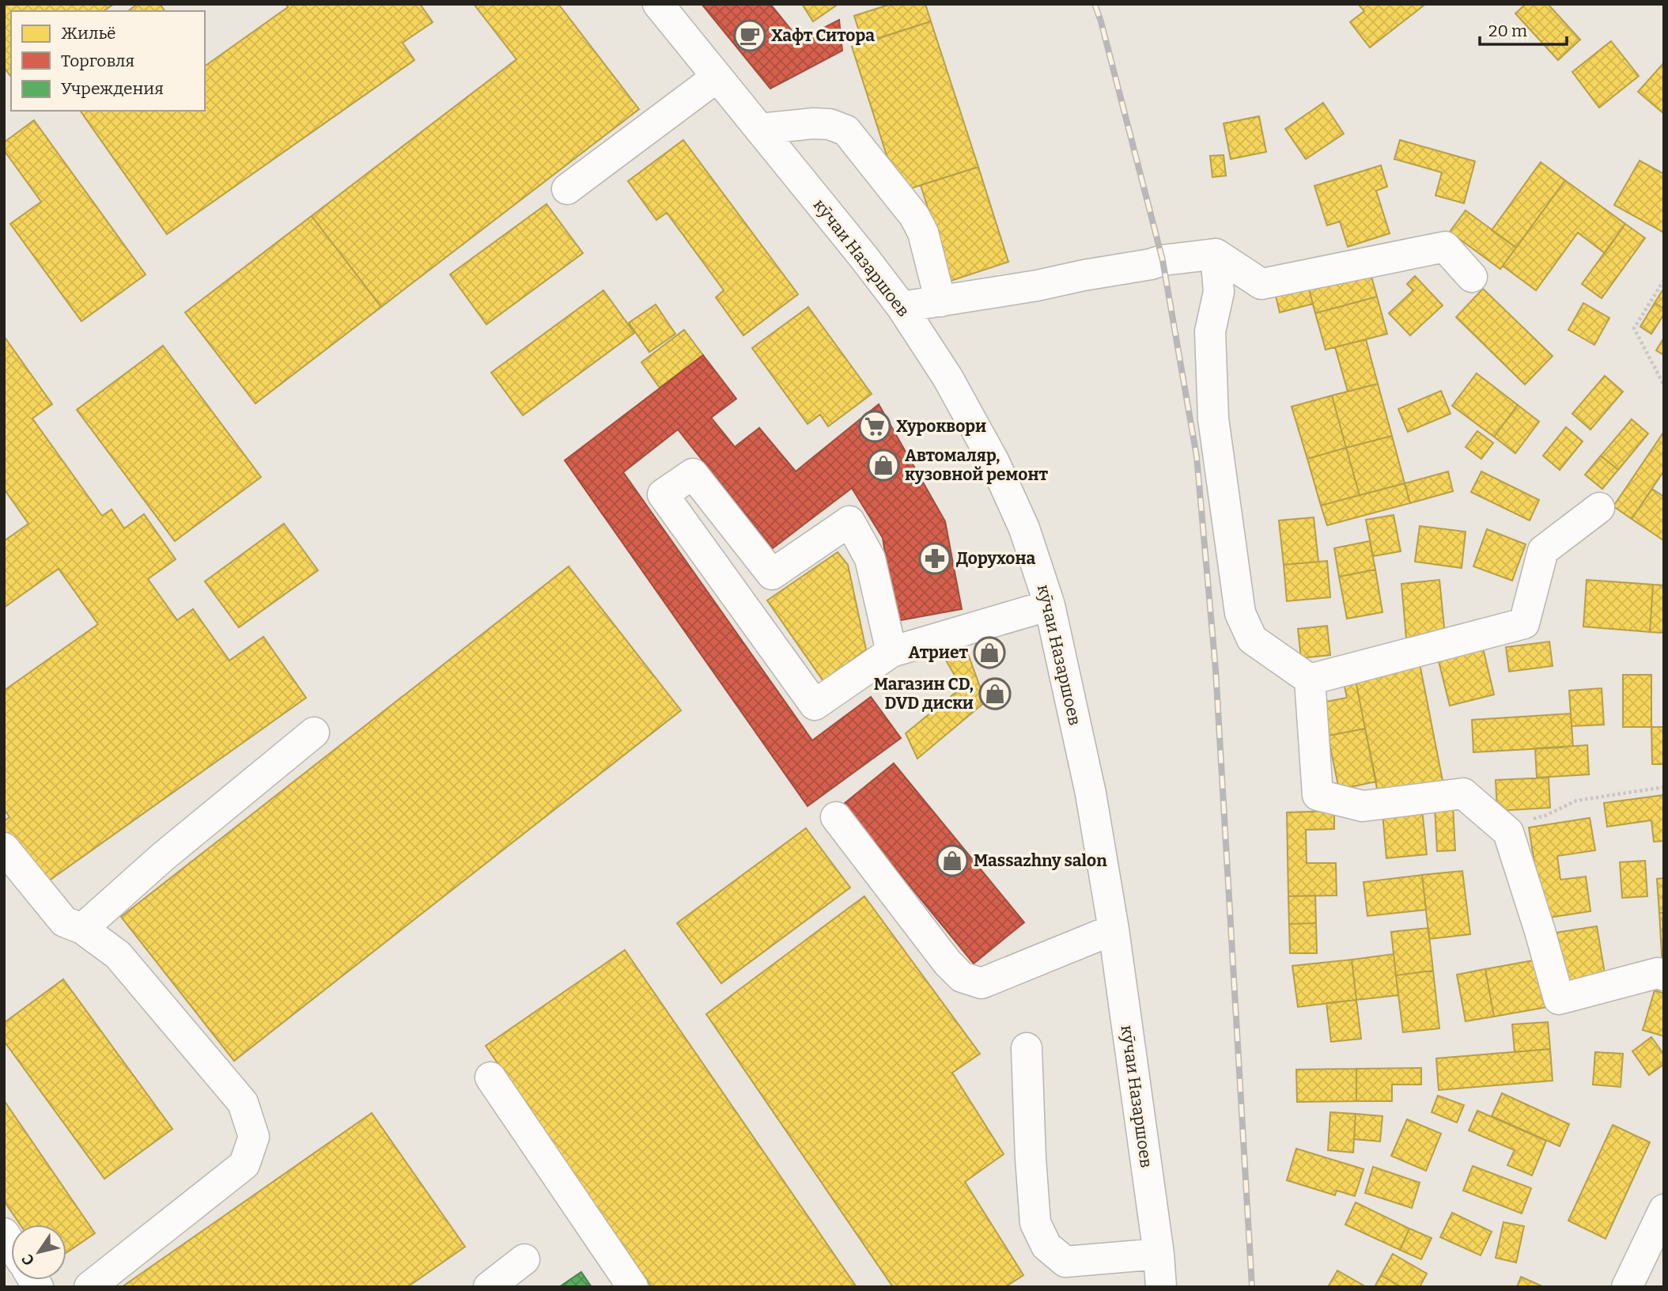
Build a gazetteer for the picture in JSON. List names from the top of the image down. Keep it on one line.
{"streets":{"street":["кӯчаи Назаршоев"]},"places":{"cafe":["Хафт Ситора"],"supermarket":["Хуроквори"],"shop":["Автомаляр, кузовной ремонт","Атриет","Магазин CD, DVD диски","Massazhny salon"],"pharmacy":["Дорухона"]},"legend":["Жильё","Торговля","Учреждения"],"scale_bar":"20 m","north":"bottom left"}
